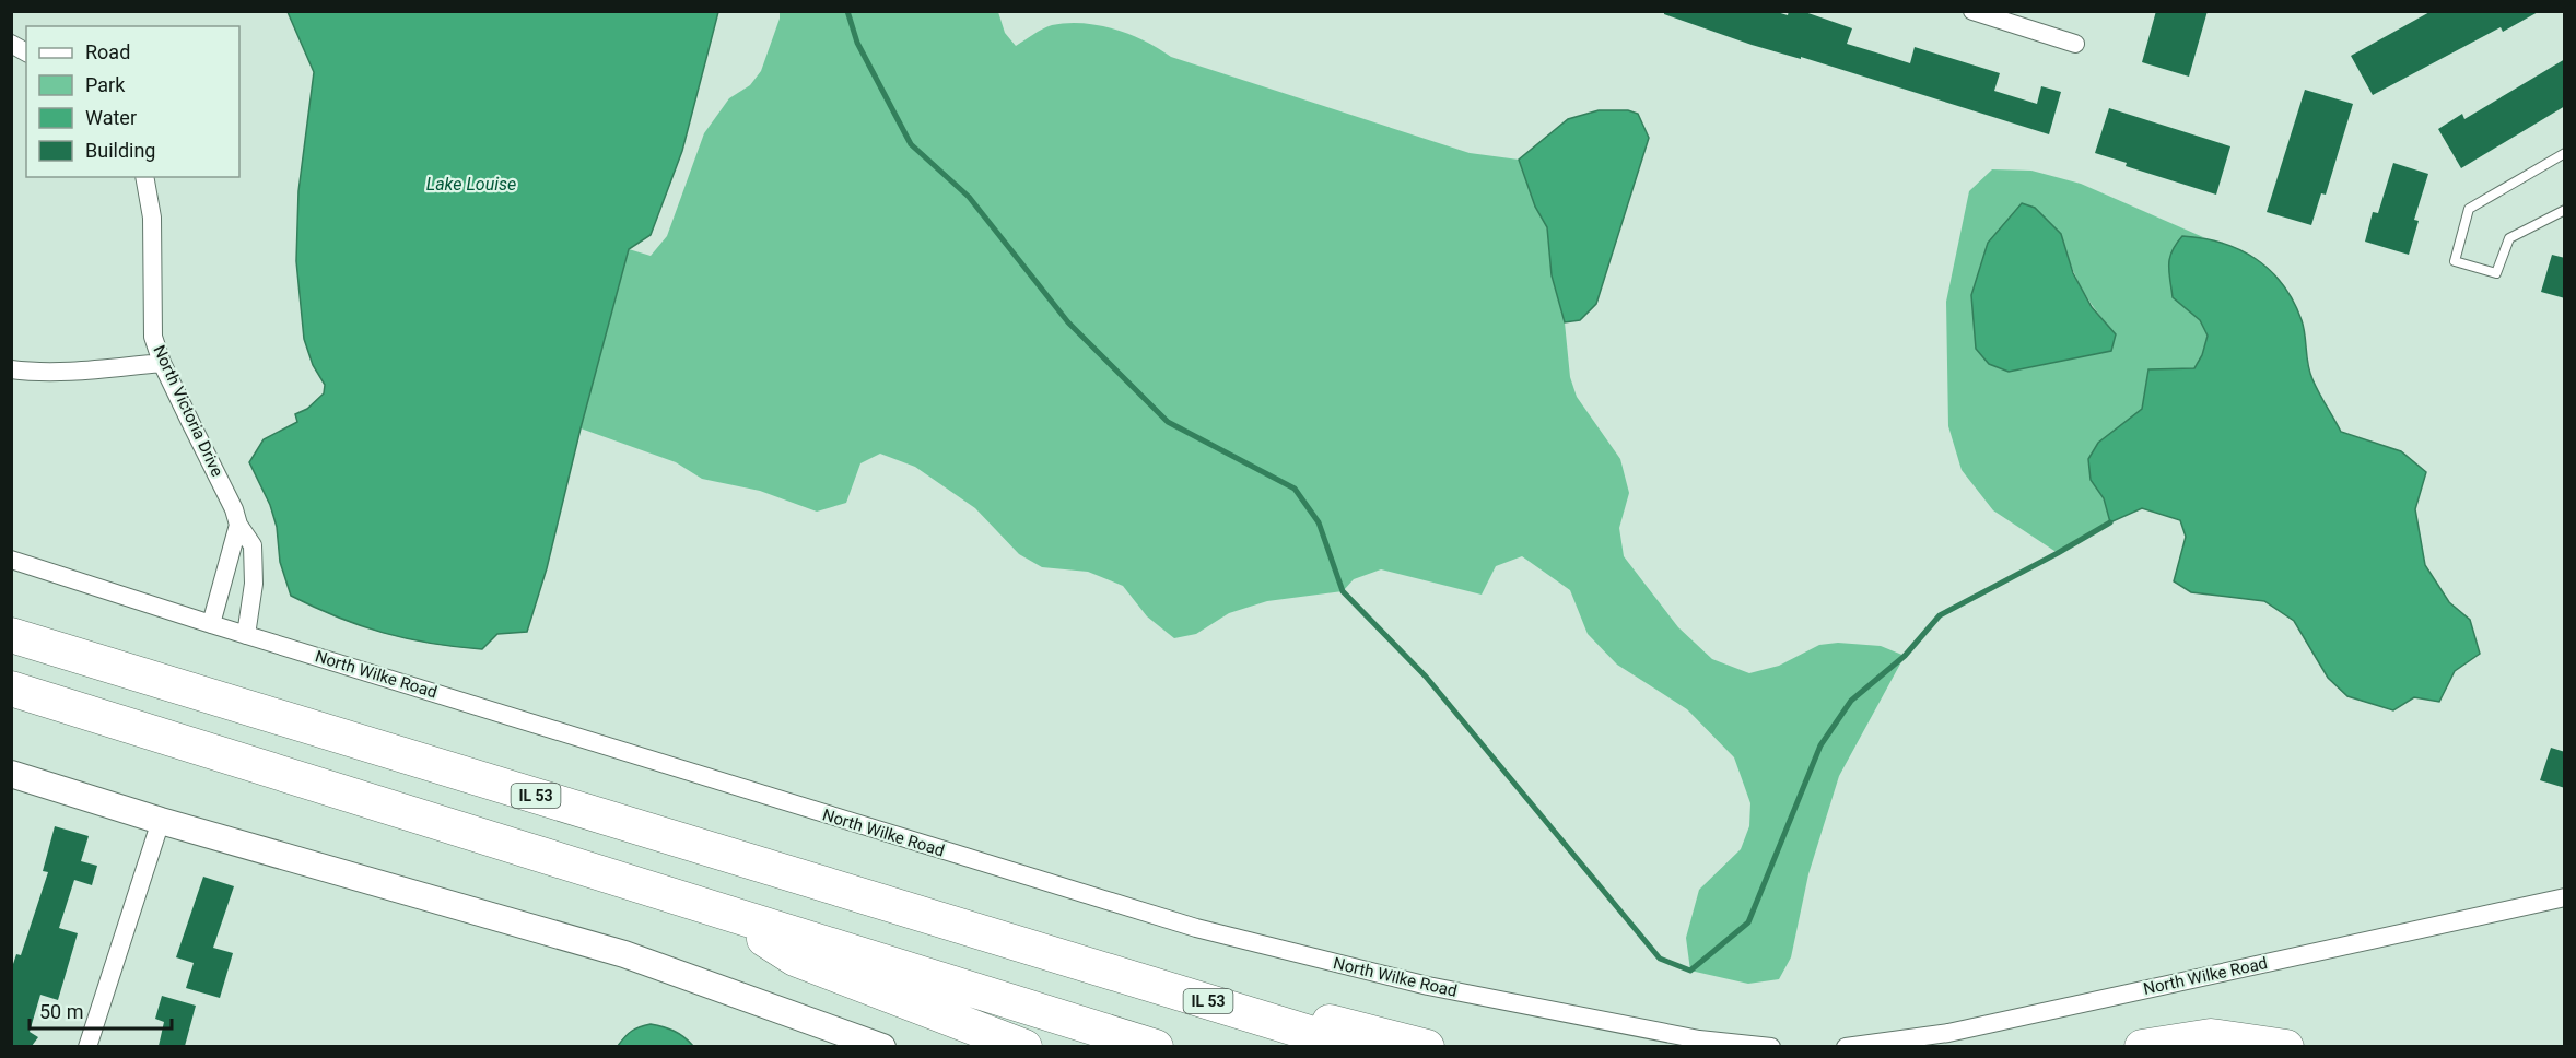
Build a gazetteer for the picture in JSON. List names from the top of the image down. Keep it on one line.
{"streets":{"highway":["IL 53"],"street":["North Victoria Drive","North Wilke Road"]},"crossings":[["North Victoria Drive","North Wilke Road"]],"water":["Lake Louise"],"legend":["Road","Park","Water","Building"],"scale_bar":"50 m"}
